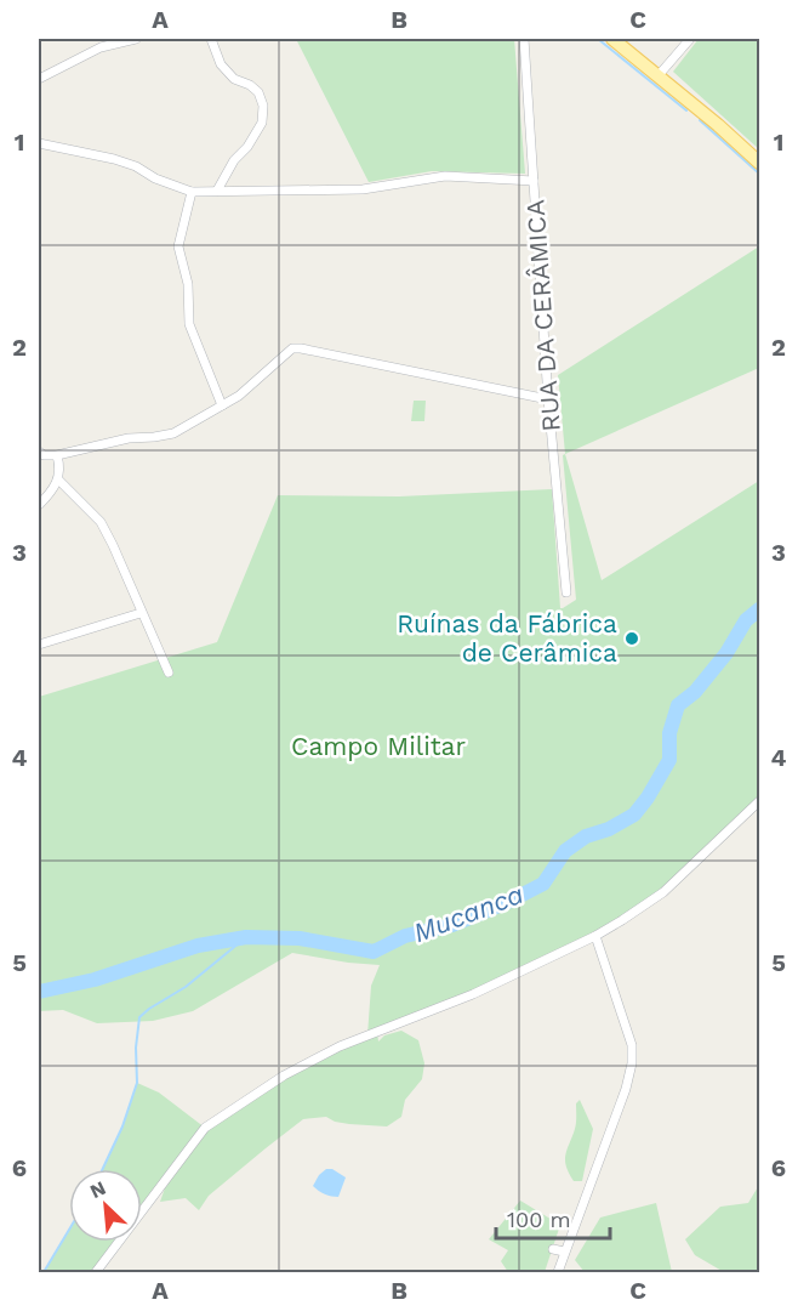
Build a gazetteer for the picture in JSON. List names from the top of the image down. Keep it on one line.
{"streets":{"street":["RUA DA CERÂMICA"]},"water":["Mucanca"],"parks":["Campo Militar"],"places":["Ruínas da Fábrica de Cerâmica"],"scale_bar":"100 m","north":"top left","grid":{"columns":["A","B","C"],"rows":["1","2","3","4","5","6"]}}
